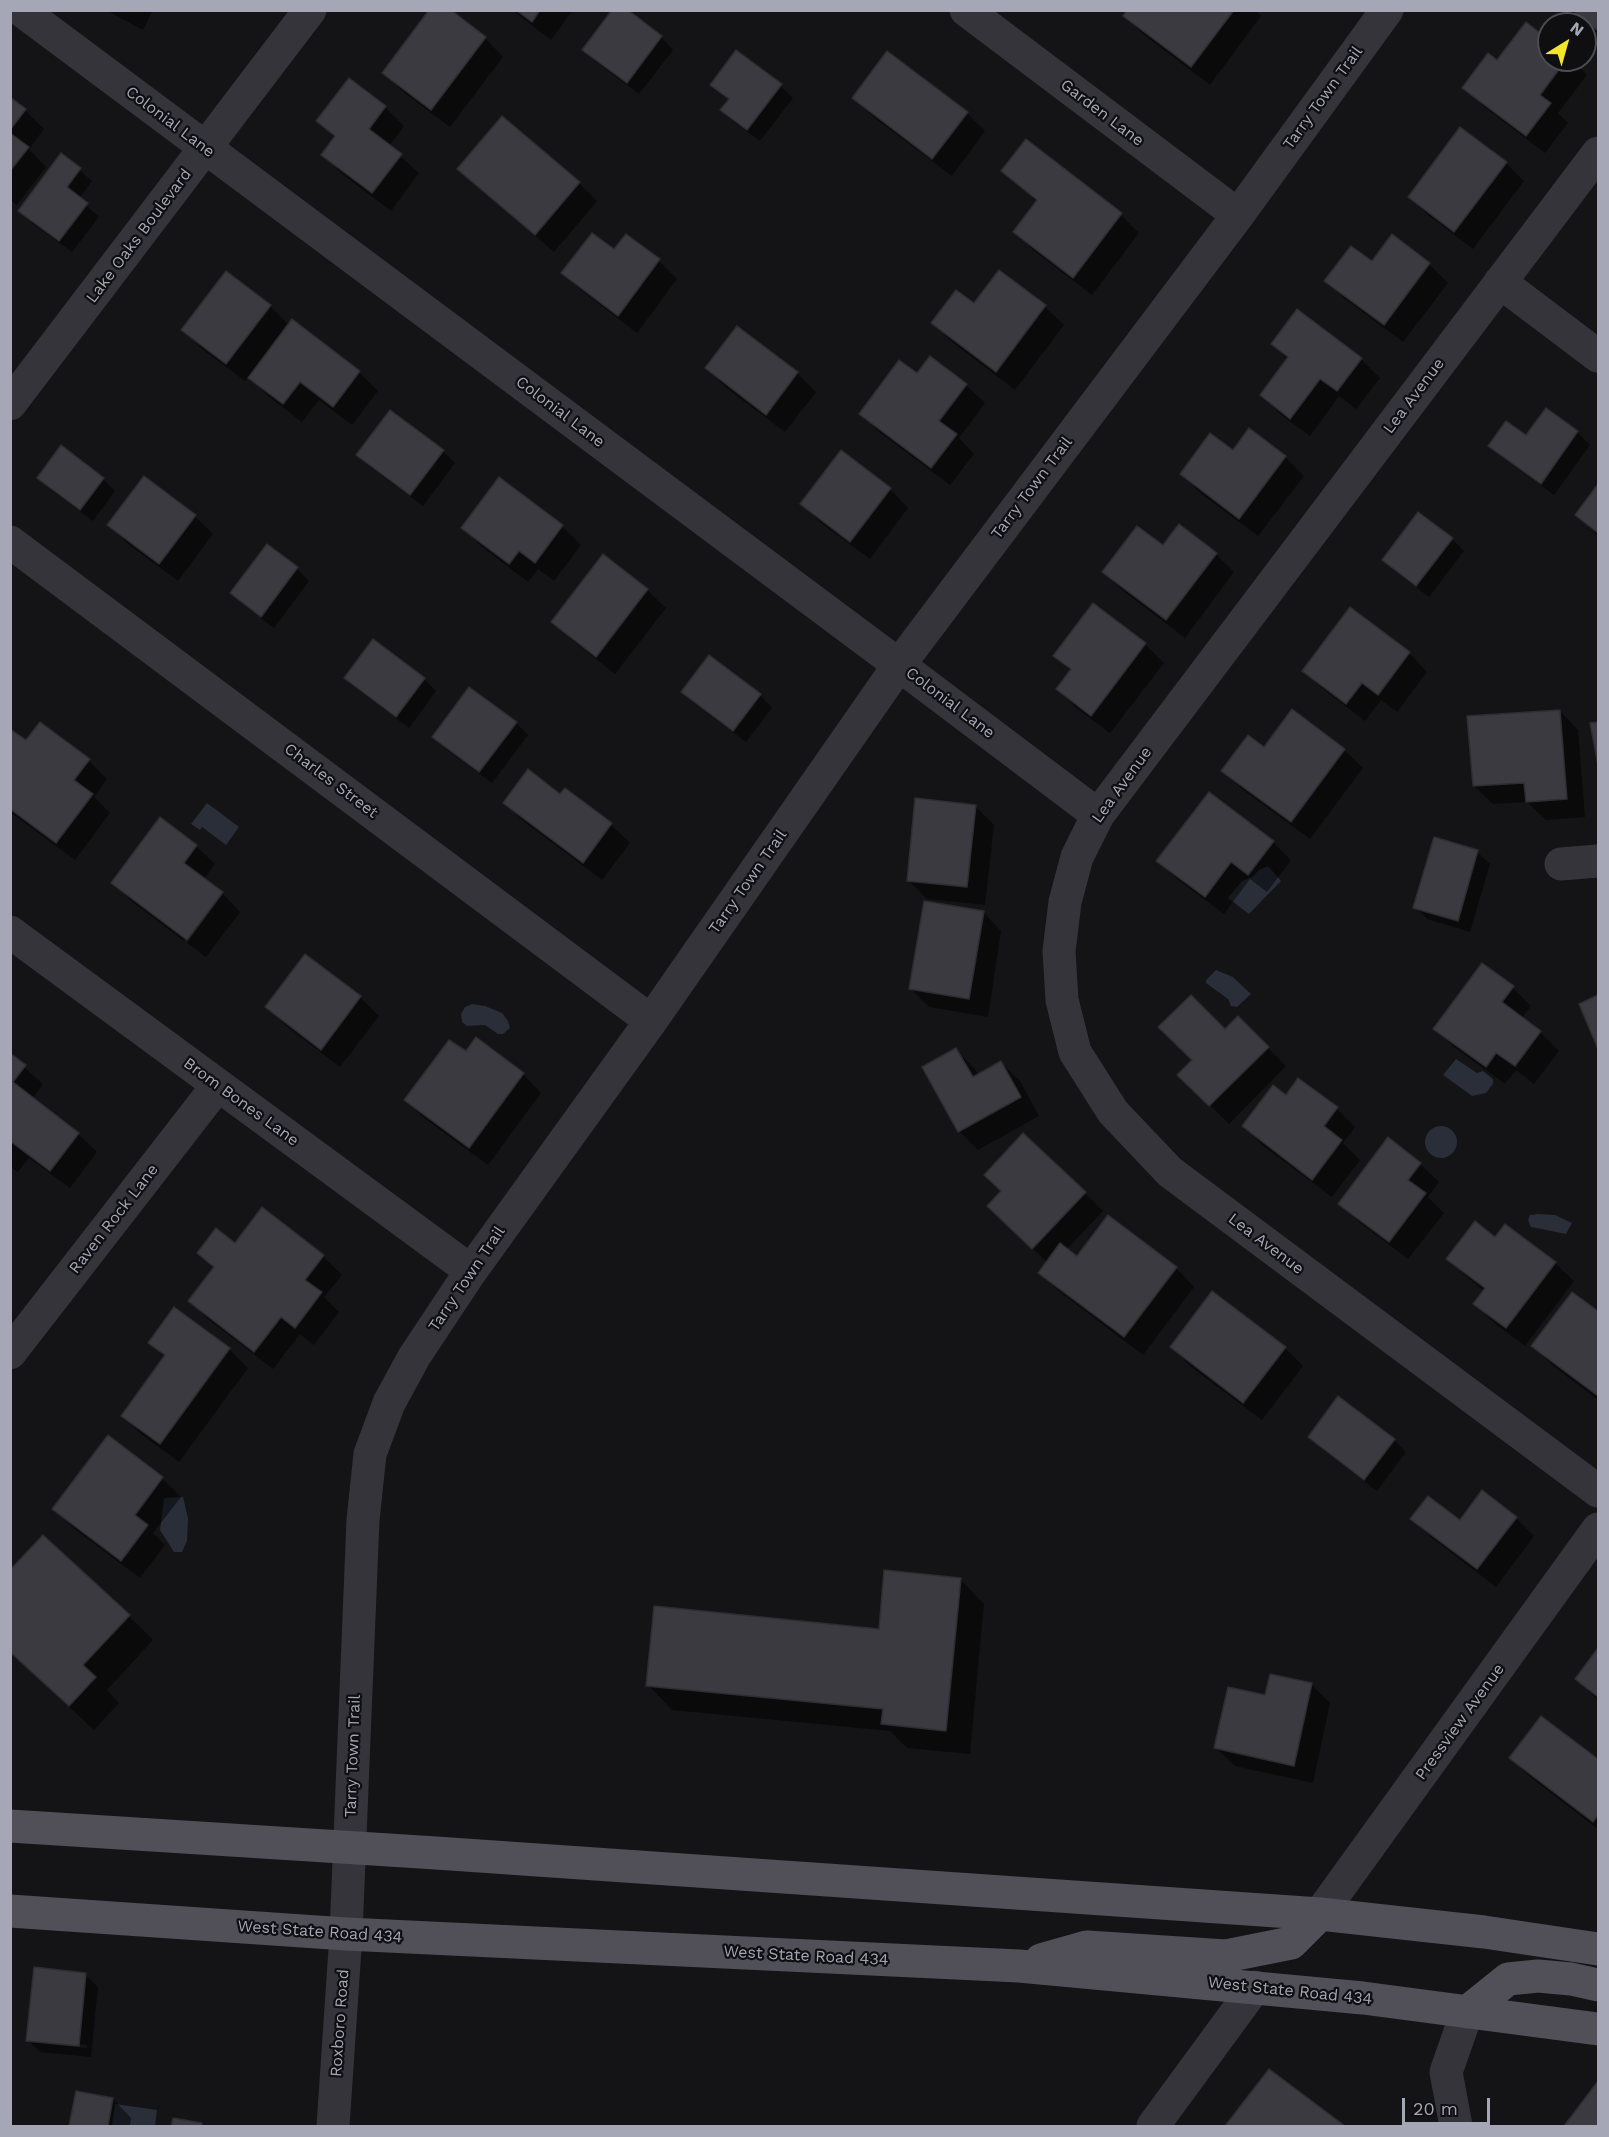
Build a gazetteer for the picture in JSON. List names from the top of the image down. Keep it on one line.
{"streets":{"main road":["West State Road 434"],"street":["Tarry Town Trail","Garden Lane","Colonial Lane","Lake Oaks Boulevard","Lea Avenue","Charles Street","Brom Bones Lane","Raven Rock Lane","Pressview Avenue","Roxboro Road"]},"crossings":[["Tarry Town Trail","Garden Lane"],["Tarry Town Trail","Colonial Lane"],["Tarry Town Trail","Charles Street"],["Tarry Town Trail","Brom Bones Lane"],["Tarry Town Trail","Roxboro Road"],["Colonial Lane","Lake Oaks Boulevard"],["Colonial Lane","Lea Avenue"],["Brom Bones Lane","Raven Rock Lane"],["West State Road 434","Roxboro Road"]],"scale_bar":"20 m","north":"top right"}
